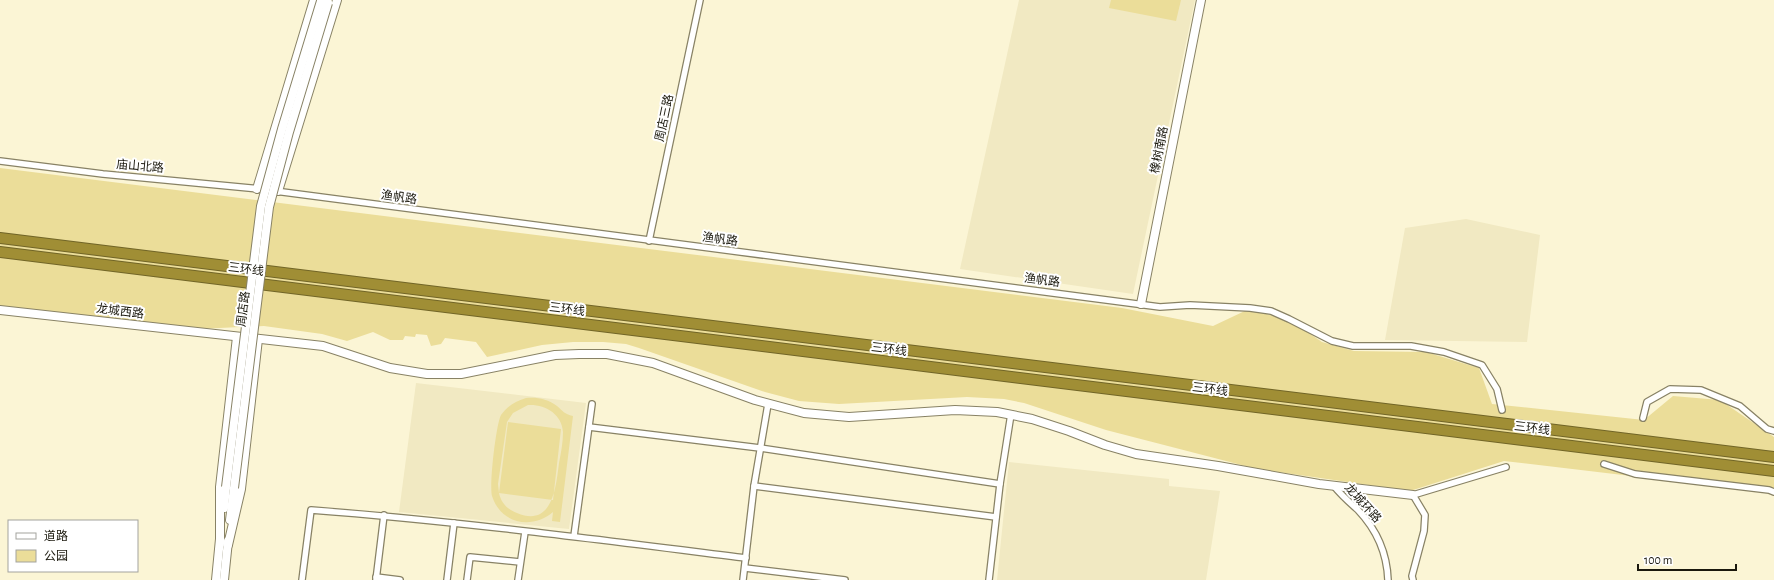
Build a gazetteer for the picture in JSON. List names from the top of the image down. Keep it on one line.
{"streets":{"highway":["三环线"],"street":["周店三路","橡树南路","庙山北路","渔帆路","周店路","龙城西路","龙城环路"]},"crossings":[["周店三路","渔帆路"],["橡树南路","渔帆路"],["庙山北路","渔帆路"],["龙城西路","龙城环路"]],"legend":["道路","公园"],"scale_bar":"100 m"}
